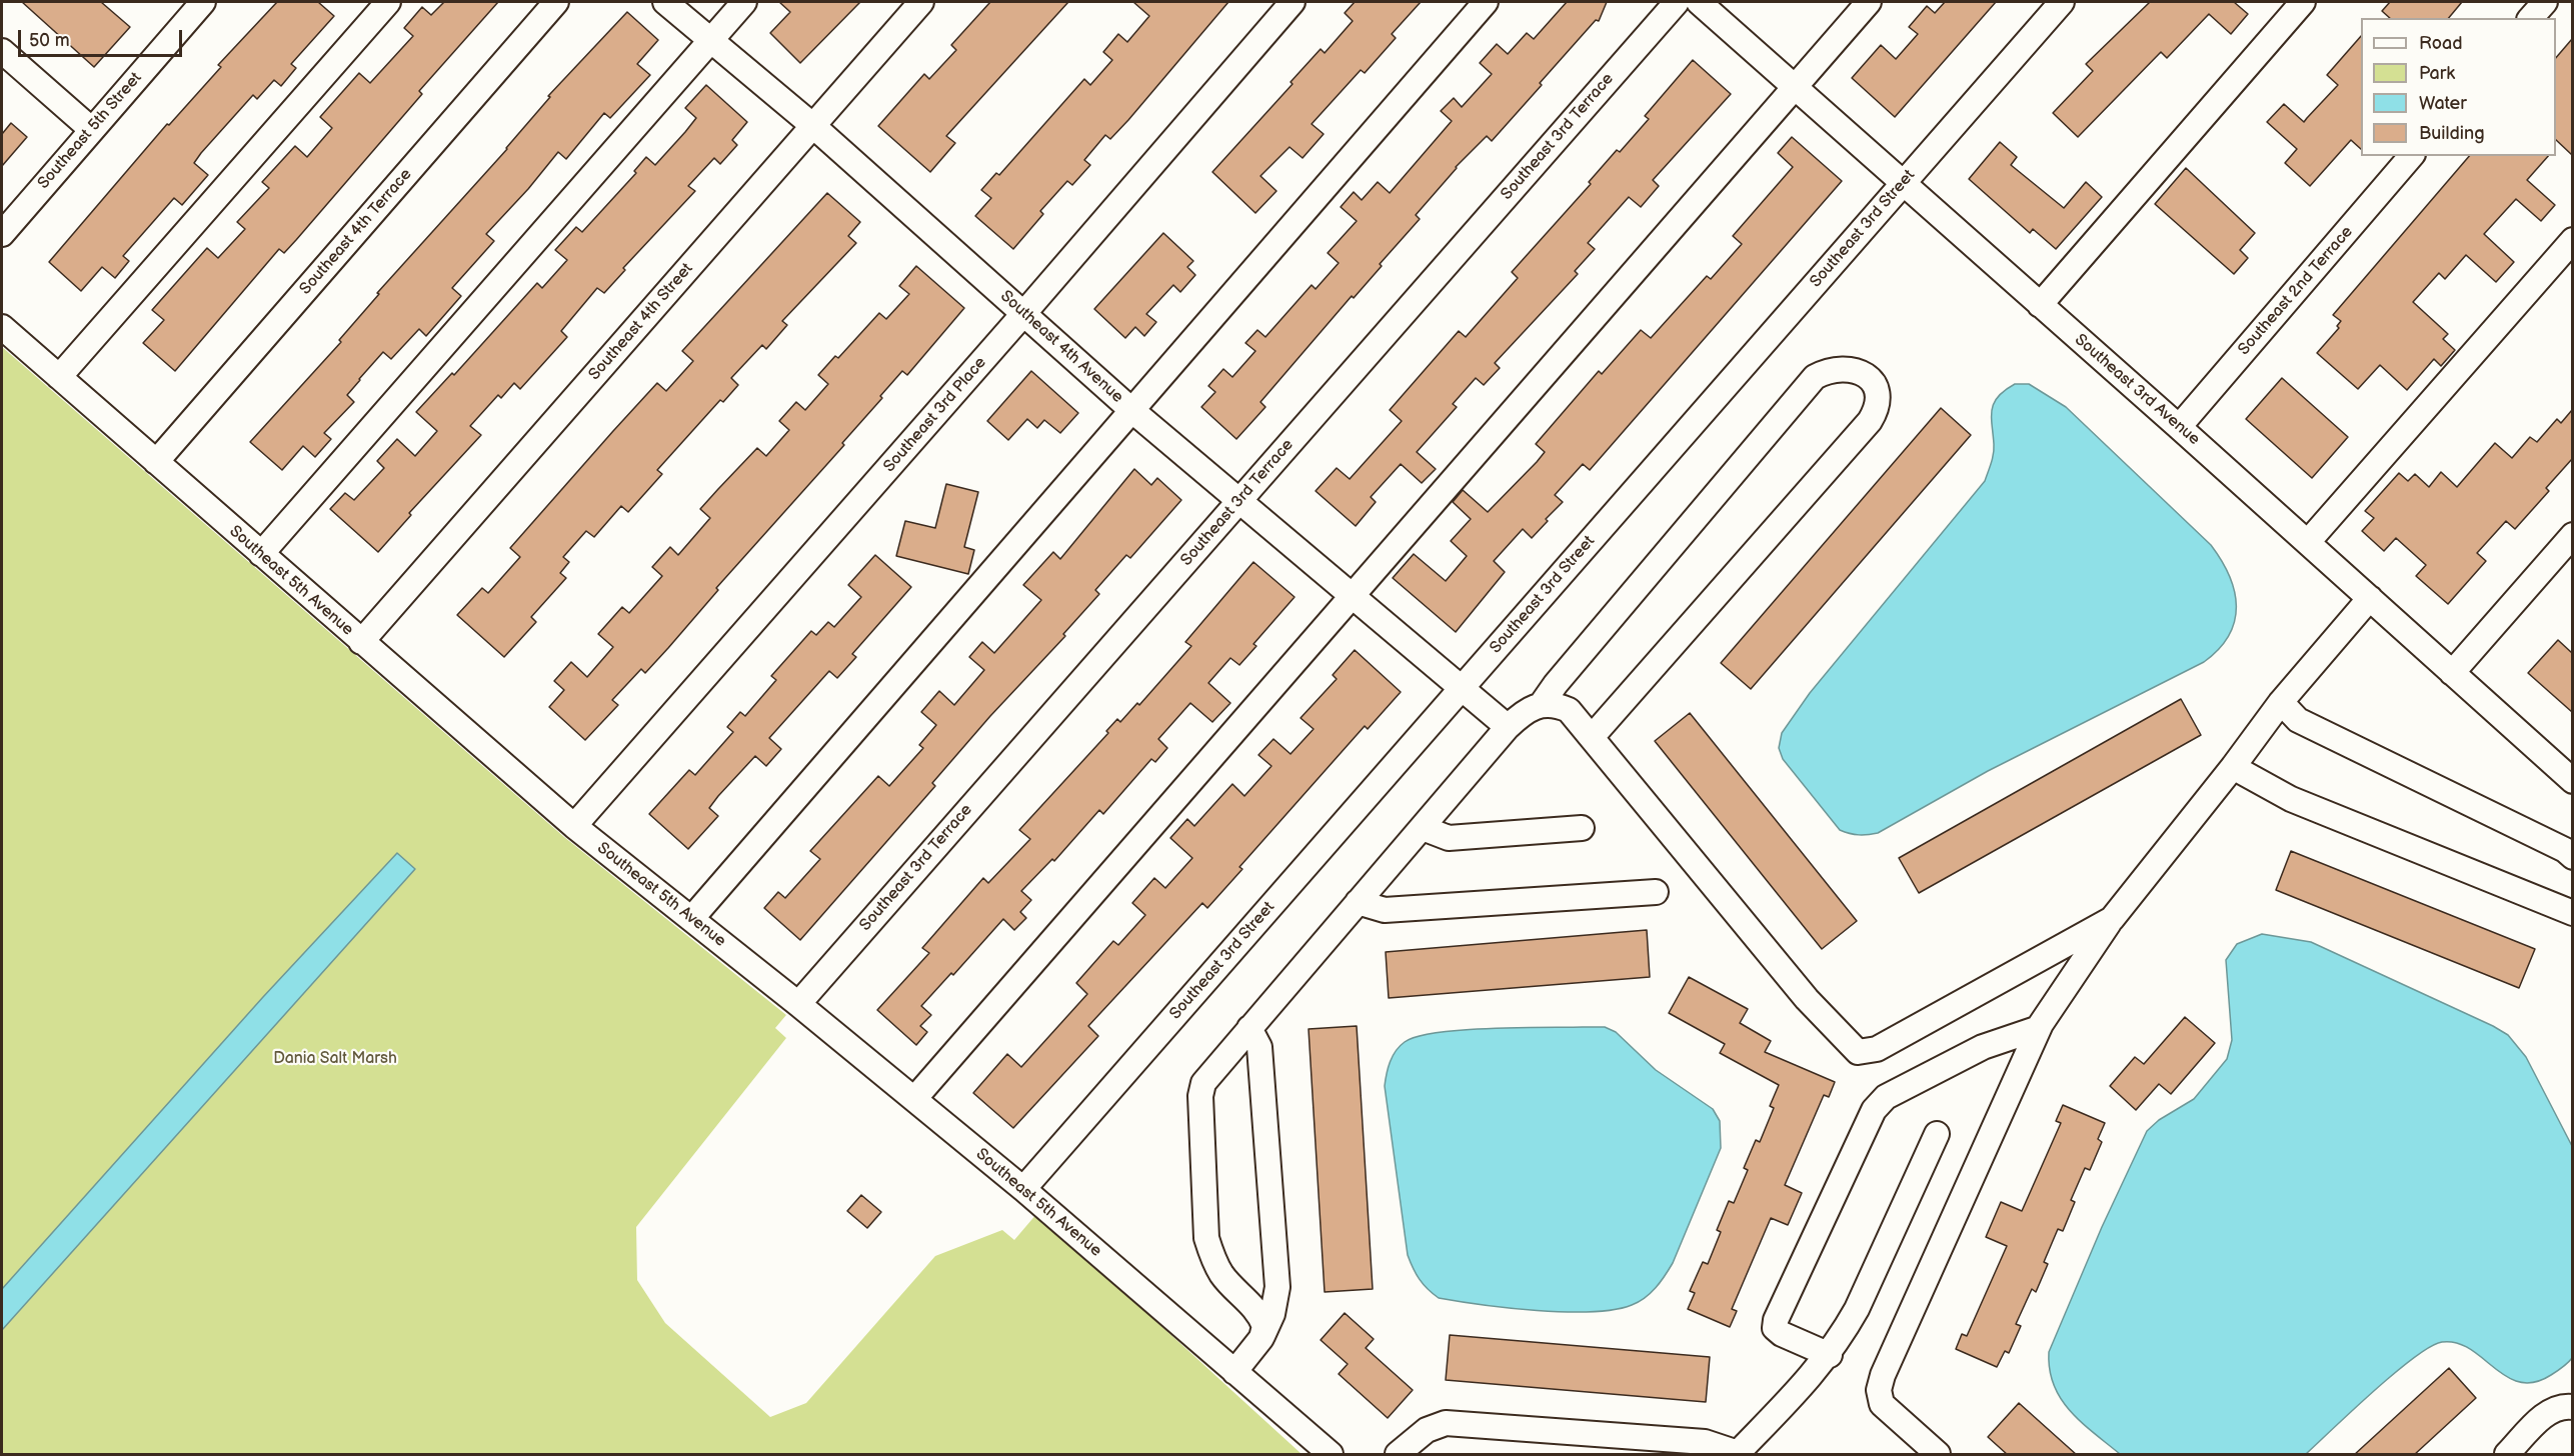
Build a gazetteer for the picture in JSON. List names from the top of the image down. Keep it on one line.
{"streets":{"street":["Southeast 5th Street","Southeast 3rd Terrace","Southeast 3rd Street","Southeast 4th Terrace","Southeast 2nd Terrace","Southeast 4th Street","Southeast 4th Avenue","Southeast 3rd Avenue","Southeast 3rd Place","Southeast 5th Avenue"]},"crossings":[["Southeast 3rd Terrace","Southeast 4th Avenue"],["Southeast 3rd Terrace","Southeast 5th Avenue"],["Southeast 3rd Street","Southeast 4th Avenue"],["Southeast 3rd Street","Southeast 3rd Avenue"],["Southeast 3rd Street","Southeast 5th Avenue"],["Southeast 4th Terrace","Southeast 5th Avenue"],["Southeast 2nd Terrace","Southeast 3rd Avenue"],["Southeast 4th Street","Southeast 4th Avenue"],["Southeast 4th Street","Southeast 5th Avenue"],["Southeast 4th Avenue","Southeast 3rd Place"],["Southeast 3rd Place","Southeast 5th Avenue"]],"parks":["Dania Salt Marsh"],"legend":["Road","Park","Water","Building"],"scale_bar":"50 m"}
